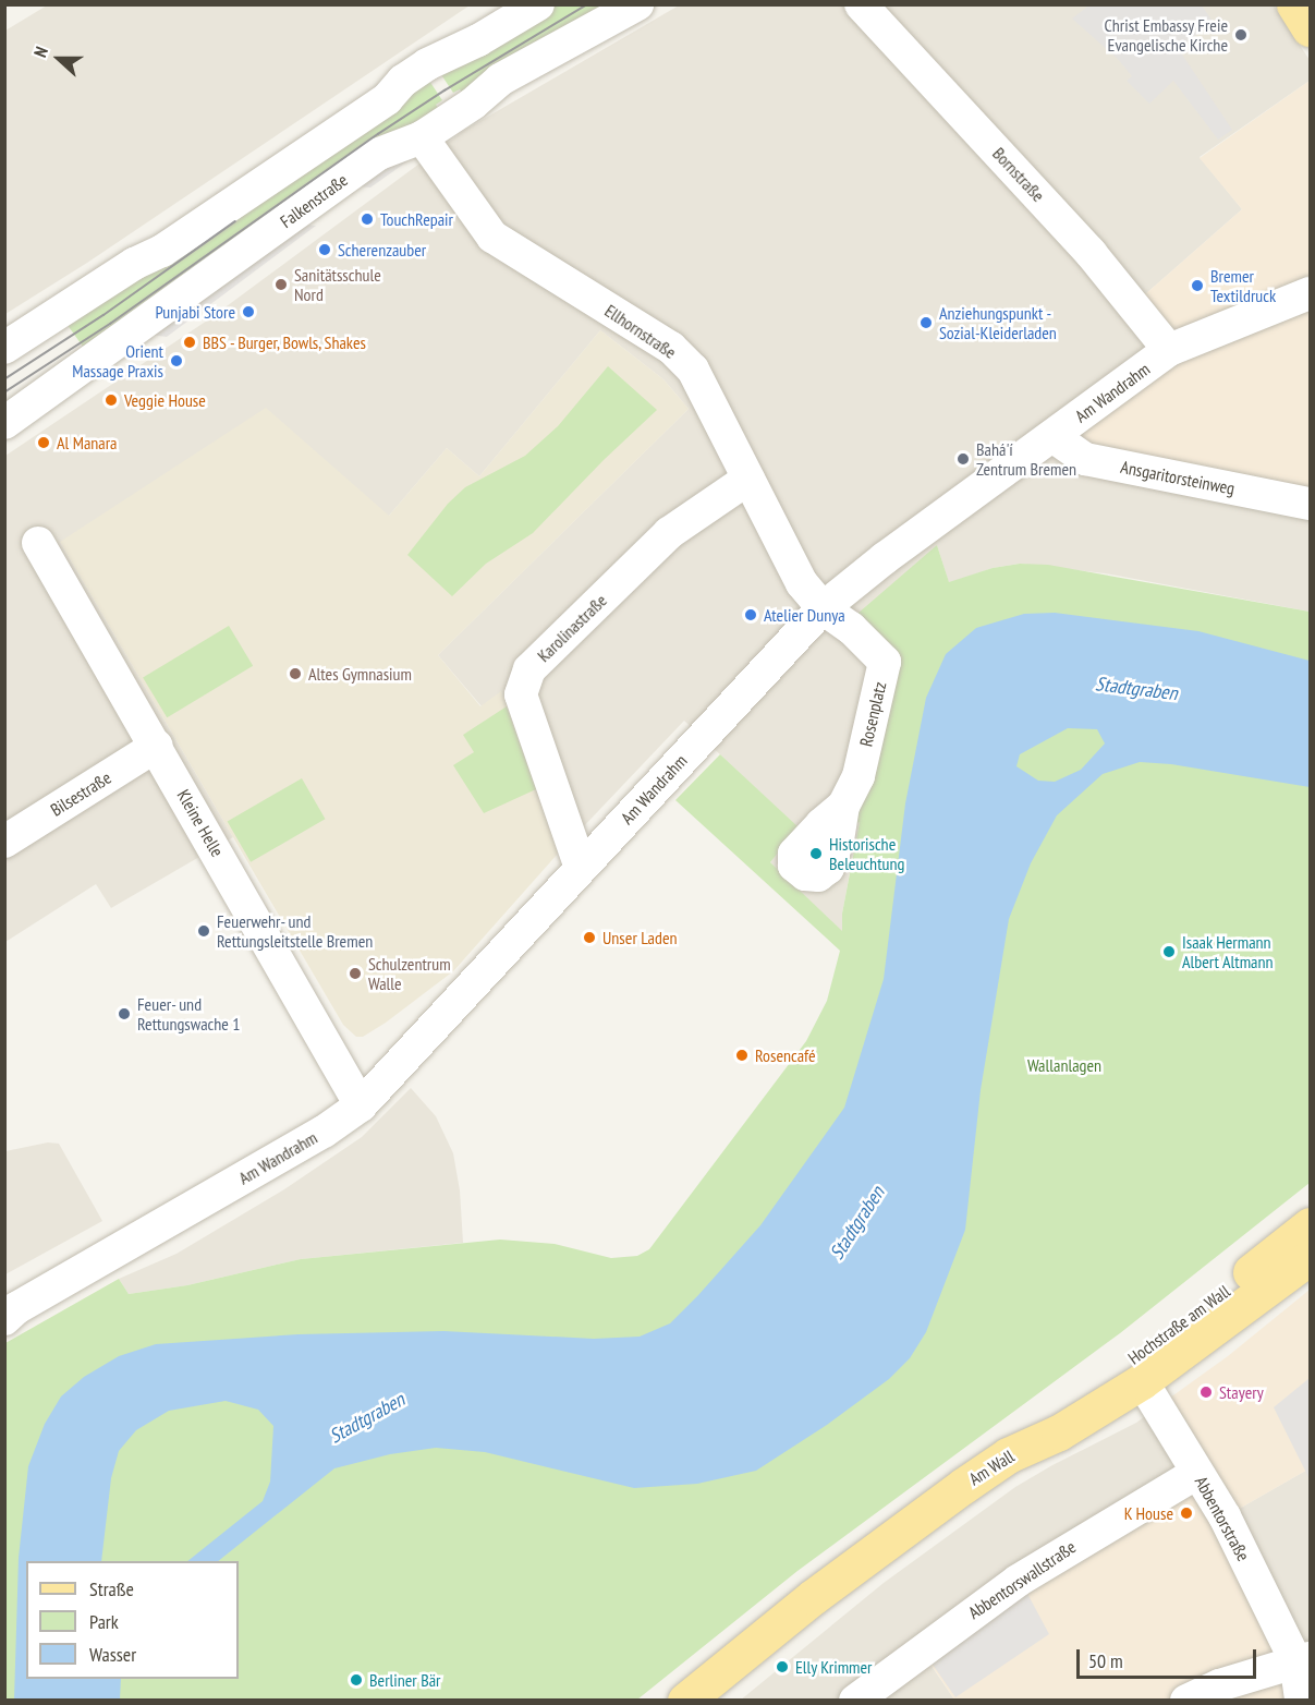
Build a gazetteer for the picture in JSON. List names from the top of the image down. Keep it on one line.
{"streets":{"main road":["Hochstraße am Wall","Am Wall"],"street":["Bornstraße","Falkenstraße","Ellhornstraße","Am Wandrahm","Ansgaritorsteinweg","Karolinastraße","Rosenplatz","Bilsestraße","Kleine Helle","Abbentorstraße","Abbentorswallstraße"]},"crossings":[["Bornstraße","Am Wandrahm"],["Falkenstraße","Ellhornstraße"],["Ellhornstraße","Am Wandrahm"],["Ellhornstraße","Karolinastraße"],["Ellhornstraße","Rosenplatz"],["Am Wandrahm","Ansgaritorsteinweg"],["Am Wandrahm","Karolinastraße"],["Am Wandrahm","Rosenplatz"],["Am Wandrahm","Kleine Helle"],["Bilsestraße","Kleine Helle"],["Hochstraße am Wall","Am Wall"],["Am Wall","Abbentorstraße"],["Abbentorstraße","Abbentorswallstraße"]],"water":["Stadtgraben"],"parks":["Wallanlagen"],"places":["Christ Embassy Freie Evangelische Kirche","TouchRepair","Scherenzauber","Sanitätsschule Nord","Bremer Textildruck","Punjabi Store","Anziehungspunkt - Sozial-Kleiderladen","BBS - Burger, Bowls, Shakes","Orient Massage Praxis","Veggie House","Al Manara","Bahá'í Zentrum Bremen","Atelier Dunya","Altes Gymnasium","Historische Beleuchtung","Feuerwehr- und Rettungsleitstelle Bremen","Unser Laden","Isaak Hermann Albert Altmann","Schulzentrum Walle","Feuer- und Rettungswache 1","Rosencafé","Stayery","K House","Elly Krimmer","Berliner Bär"],"legend":["Straße","Park","Wasser"],"scale_bar":"50 m","north":"left"}
